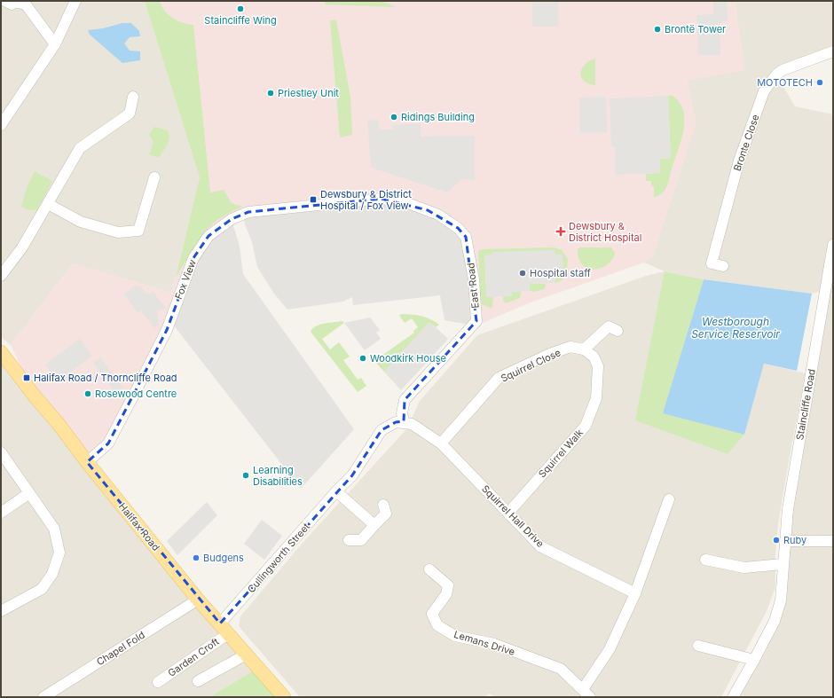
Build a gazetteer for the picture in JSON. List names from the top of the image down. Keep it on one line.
{"streets":{"main road":["Halifax Road"],"street":["Bronte Close","Fox View","East Road","Squirrel Close","Staincliffe Road","Squirrel Walk","Squirrel Hall Drive","Cullingworth Street","Lemans Drive","Chapel Fold","Garden Croft"]},"crossings":[["Fox View","East Road"],["Fox View","Halifax Road"],["East Road","Squirrel Hall Drive"],["East Road","Cullingworth Street"],["Squirrel Close","Squirrel Walk"],["Squirrel Close","Squirrel Hall Drive"],["Squirrel Walk","Squirrel Hall Drive"],["Squirrel Hall Drive","Cullingworth Street"],["Halifax Road","Cullingworth Street"],["Halifax Road","Chapel Fold"],["Halifax Road","Garden Croft"],["Cullingworth Street","Garden Croft"]],"water":["Westborough Service Reservoir"],"places":{"other":["Staincliffe Wing","Brontë Tower","MOTOTECH","Priestley Unit","Ridings Building","Hospital staff","Woodkirk House","Rosewood Centre","Learning Disabilities","Ruby","Budgens"],"transit":["Dewsbury & District Hospital / Fox View","Halifax Road / Thorncliffe Road"],"health":["Dewsbury & District Hospital"]}}
